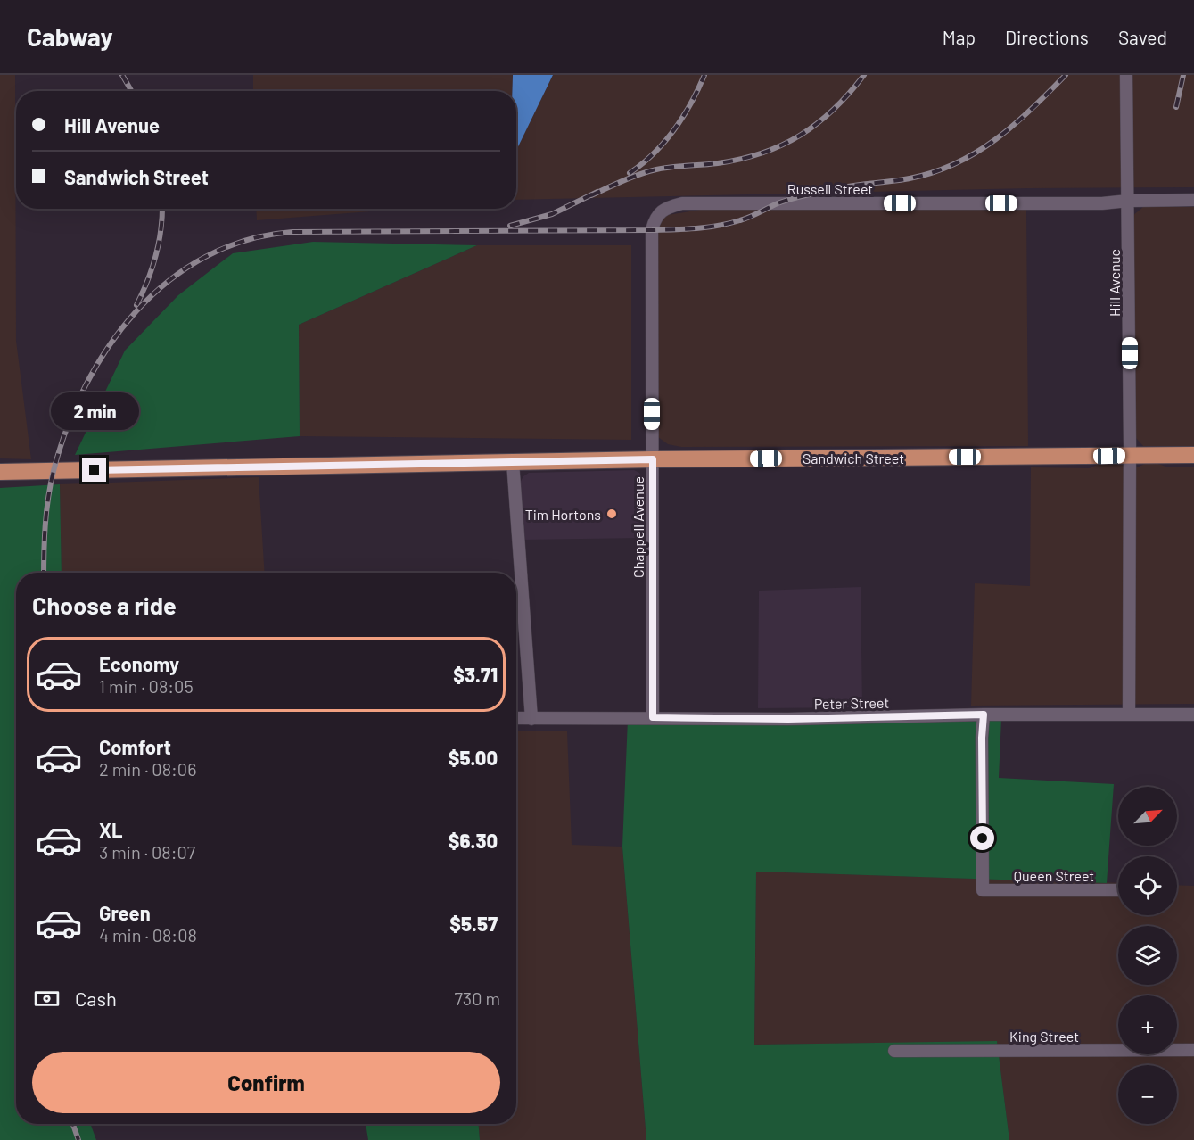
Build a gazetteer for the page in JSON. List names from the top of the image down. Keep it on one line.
{"streets":{"main road":["Sandwich Street"],"street":["Russell Street","Hill Avenue","Chappell Avenue","Peter Street","Queen Street","King Street"]},"crossings":[["Russell Street","Hill Avenue"],["Russell Street","Chappell Avenue"],["Hill Avenue","Sandwich Street"],["Hill Avenue","Peter Street"],["Sandwich Street","Chappell Avenue"],["Chappell Avenue","Peter Street"],["Peter Street","Queen Street"]],"places":["Tim Hortons"],"north":"top right","page":{"header":"Cabway","nav":["Map","Directions","Saved"],"banner":["Hill Avenue","Sandwich Street"],"bubble":"2 min","heading":"Choose a ride","list":[{"name":"Economy","note":"1 min · 08:05","value":"$3.71"},{"name":"Comfort","note":"2 min · 08:06","value":"$5.00"},{"name":"XL","note":"3 min · 08:07","value":"$6.30"},{"name":"Green","note":"4 min · 08:08","value":"$5.57"}],"map_buttons":["+","−"],"pay":["Cash","730 m"],"buttons":"Confirm"}}
